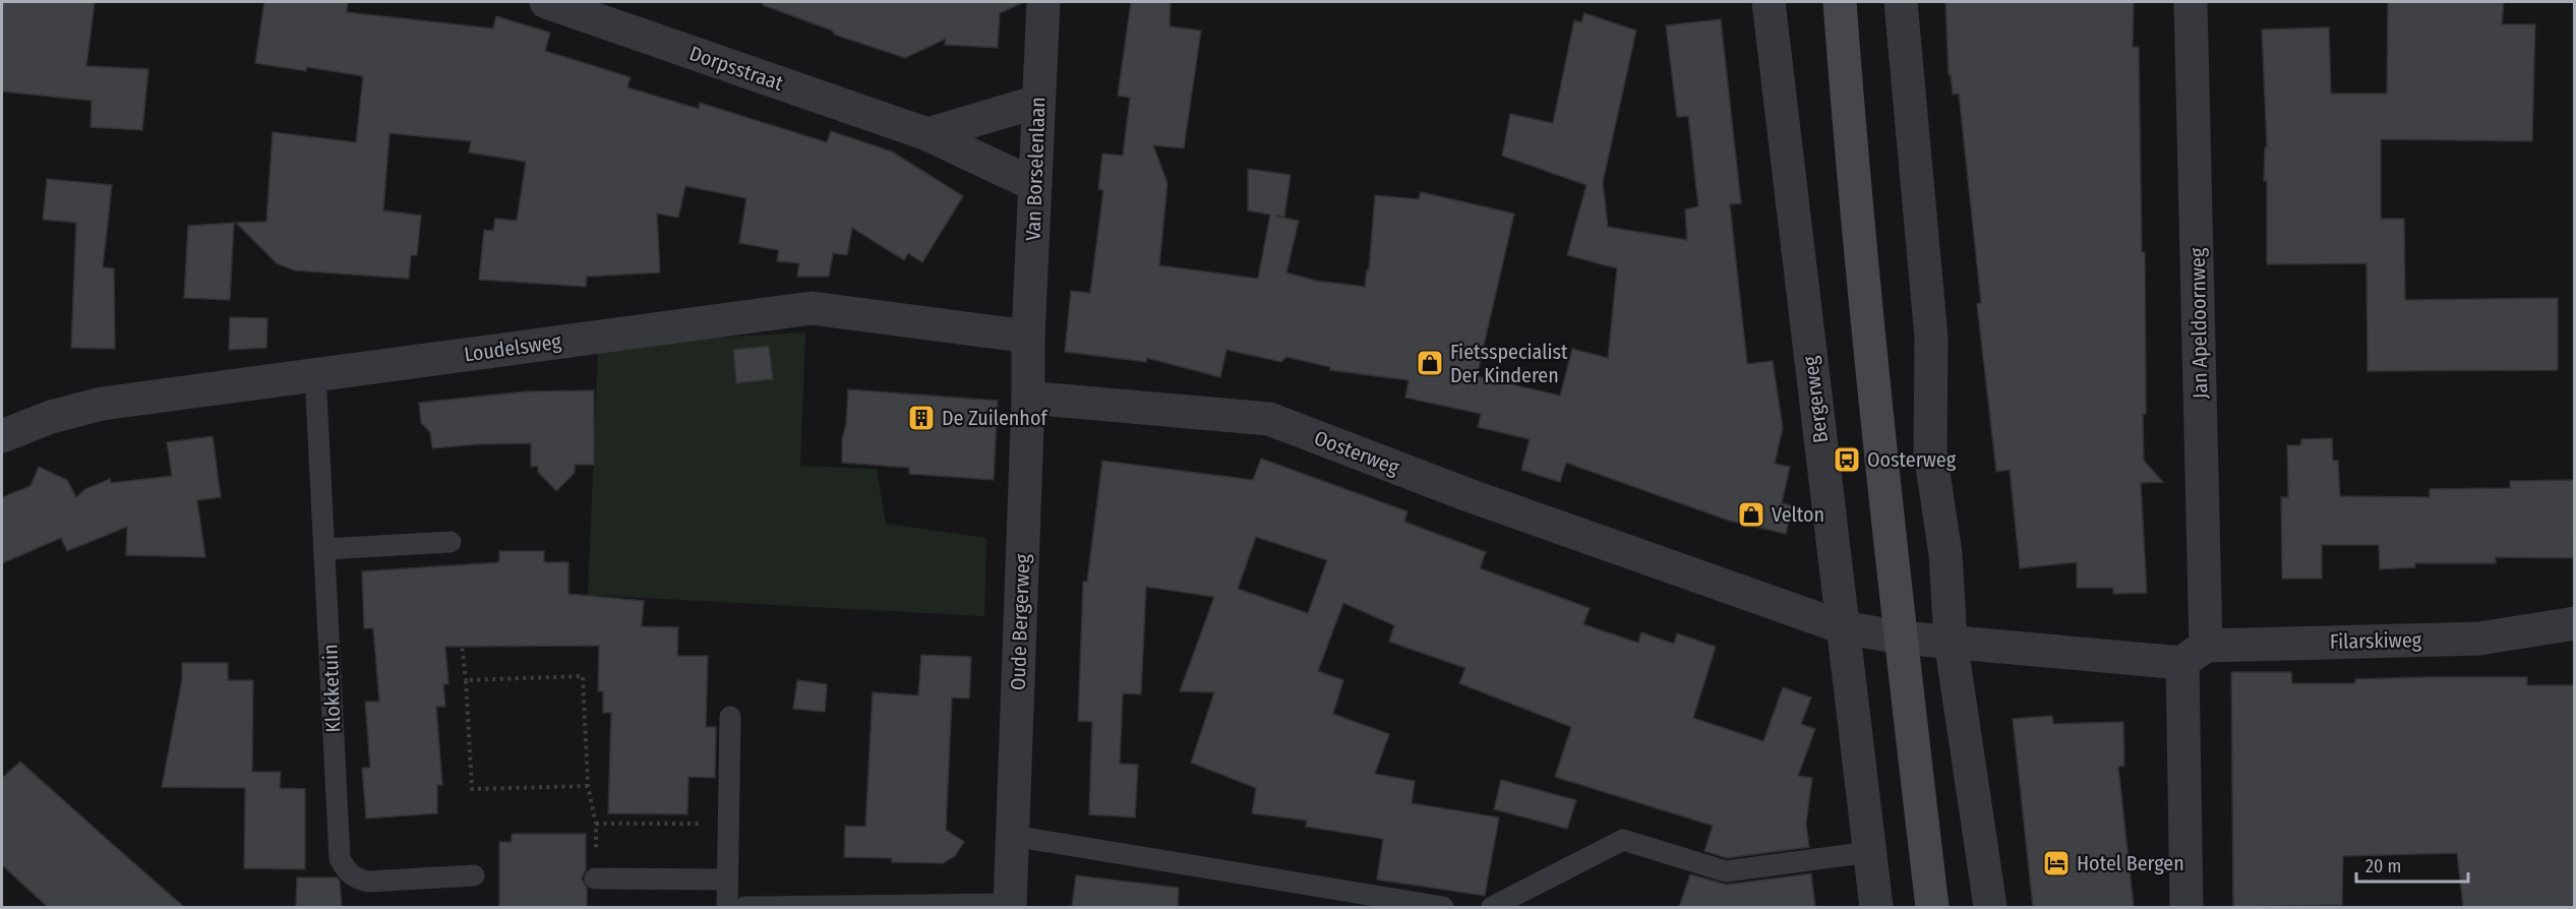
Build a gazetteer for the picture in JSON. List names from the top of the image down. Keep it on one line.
{"streets":{"street":["Dorpsstraat","Van Borselenlaan","Jan Apeldoornweg","Loudelsweg","Bergerweg","Oosterweg","Oude Bergerweg","Filarskiweg"],"lane":["Klokketuin"]},"crossings":[["Dorpsstraat","Van Borselenlaan"],["Van Borselenlaan","Loudelsweg"],["Van Borselenlaan","Oude Bergerweg"],["Jan Apeldoornweg","Oosterweg"],["Jan Apeldoornweg","Filarskiweg"],["Loudelsweg","Oude Bergerweg"],["Loudelsweg","Klokketuin"],["Bergerweg","Oosterweg"],["Oosterweg","Oude Bergerweg"],["Oosterweg","Filarskiweg"]],"places":{"shop":["Fietsspecialist Der Kinderen","Velton"],"building":["De Zuilenhof"],"bus stop":["Oosterweg"],"hotel":["Hotel Bergen"]},"scale_bar":"20 m"}
